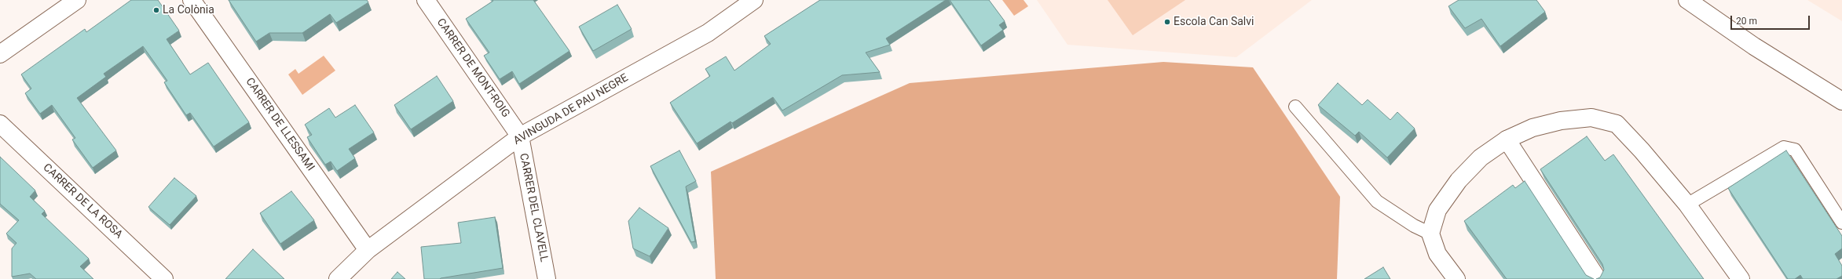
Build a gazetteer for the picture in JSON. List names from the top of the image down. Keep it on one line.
{"streets":{"street":["CARRER DE MONT-ROIG","AVINGUDA DE PAU NEGRE","CARRER DE LLESSAMI","CARRER DE LA ROSA","CARRER DEL CLAVELL"]},"crossings":[["CARRER DE MONT-ROIG","AVINGUDA DE PAU NEGRE"],["CARRER DE MONT-ROIG","CARRER DEL CLAVELL"],["AVINGUDA DE PAU NEGRE","CARRER DE LLESSAMI"],["AVINGUDA DE PAU NEGRE","CARRER DEL CLAVELL"]],"places":["La Colònia","Escola Can Salvi"],"scale_bar":"20 m"}
